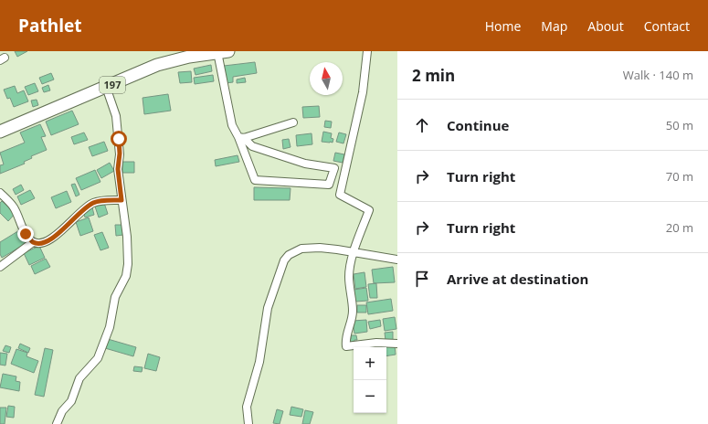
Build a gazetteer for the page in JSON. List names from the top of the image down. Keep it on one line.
{"streets":{"highway":["197"]},"north":"top","page":{"header":"Pathlet","nav":["Home","Map","About","Contact"],"heading":["2 min","Walk · 140 m"],"list":[["Continue","50 m"],["Turn right","70 m"],["Turn right","20 m"],"Arrive at destination"],"map_buttons":["+","−"]}}
